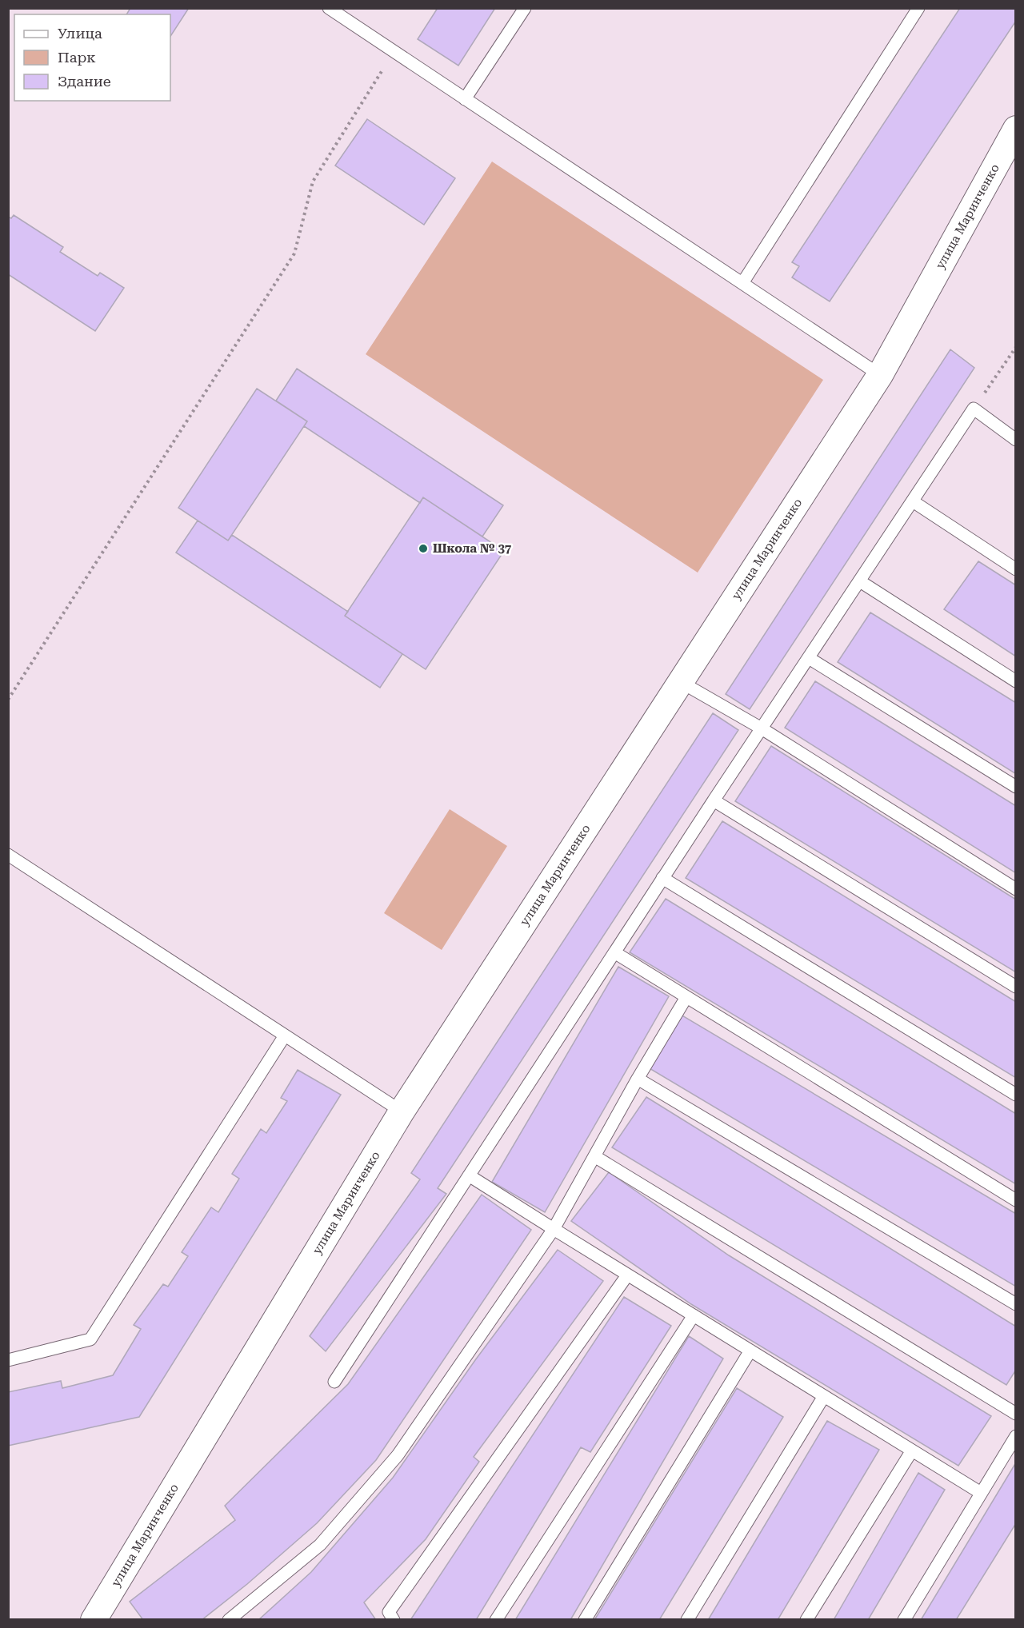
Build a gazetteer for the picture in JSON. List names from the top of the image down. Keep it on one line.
{"streets":{"street":["улица Маринченко"]},"places":["Школа № 37"],"legend":["Улица","Парк","Здание"]}
